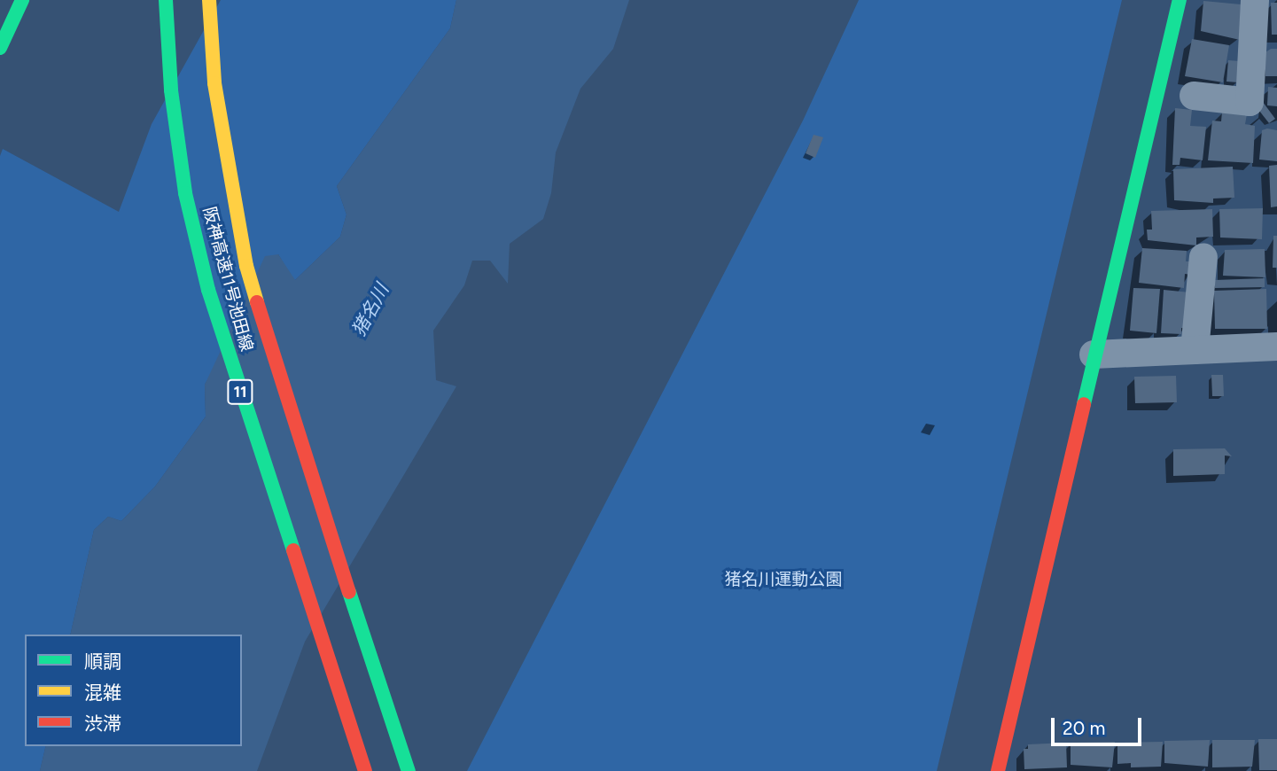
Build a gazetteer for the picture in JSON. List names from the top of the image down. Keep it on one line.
{"streets":{"main road":["阪神高速11号池田線","11"]},"water":["猪名川"],"parks":["猪名川運動公園"],"legend":["順調","混雑","渋滞"],"scale_bar":"20 m"}
